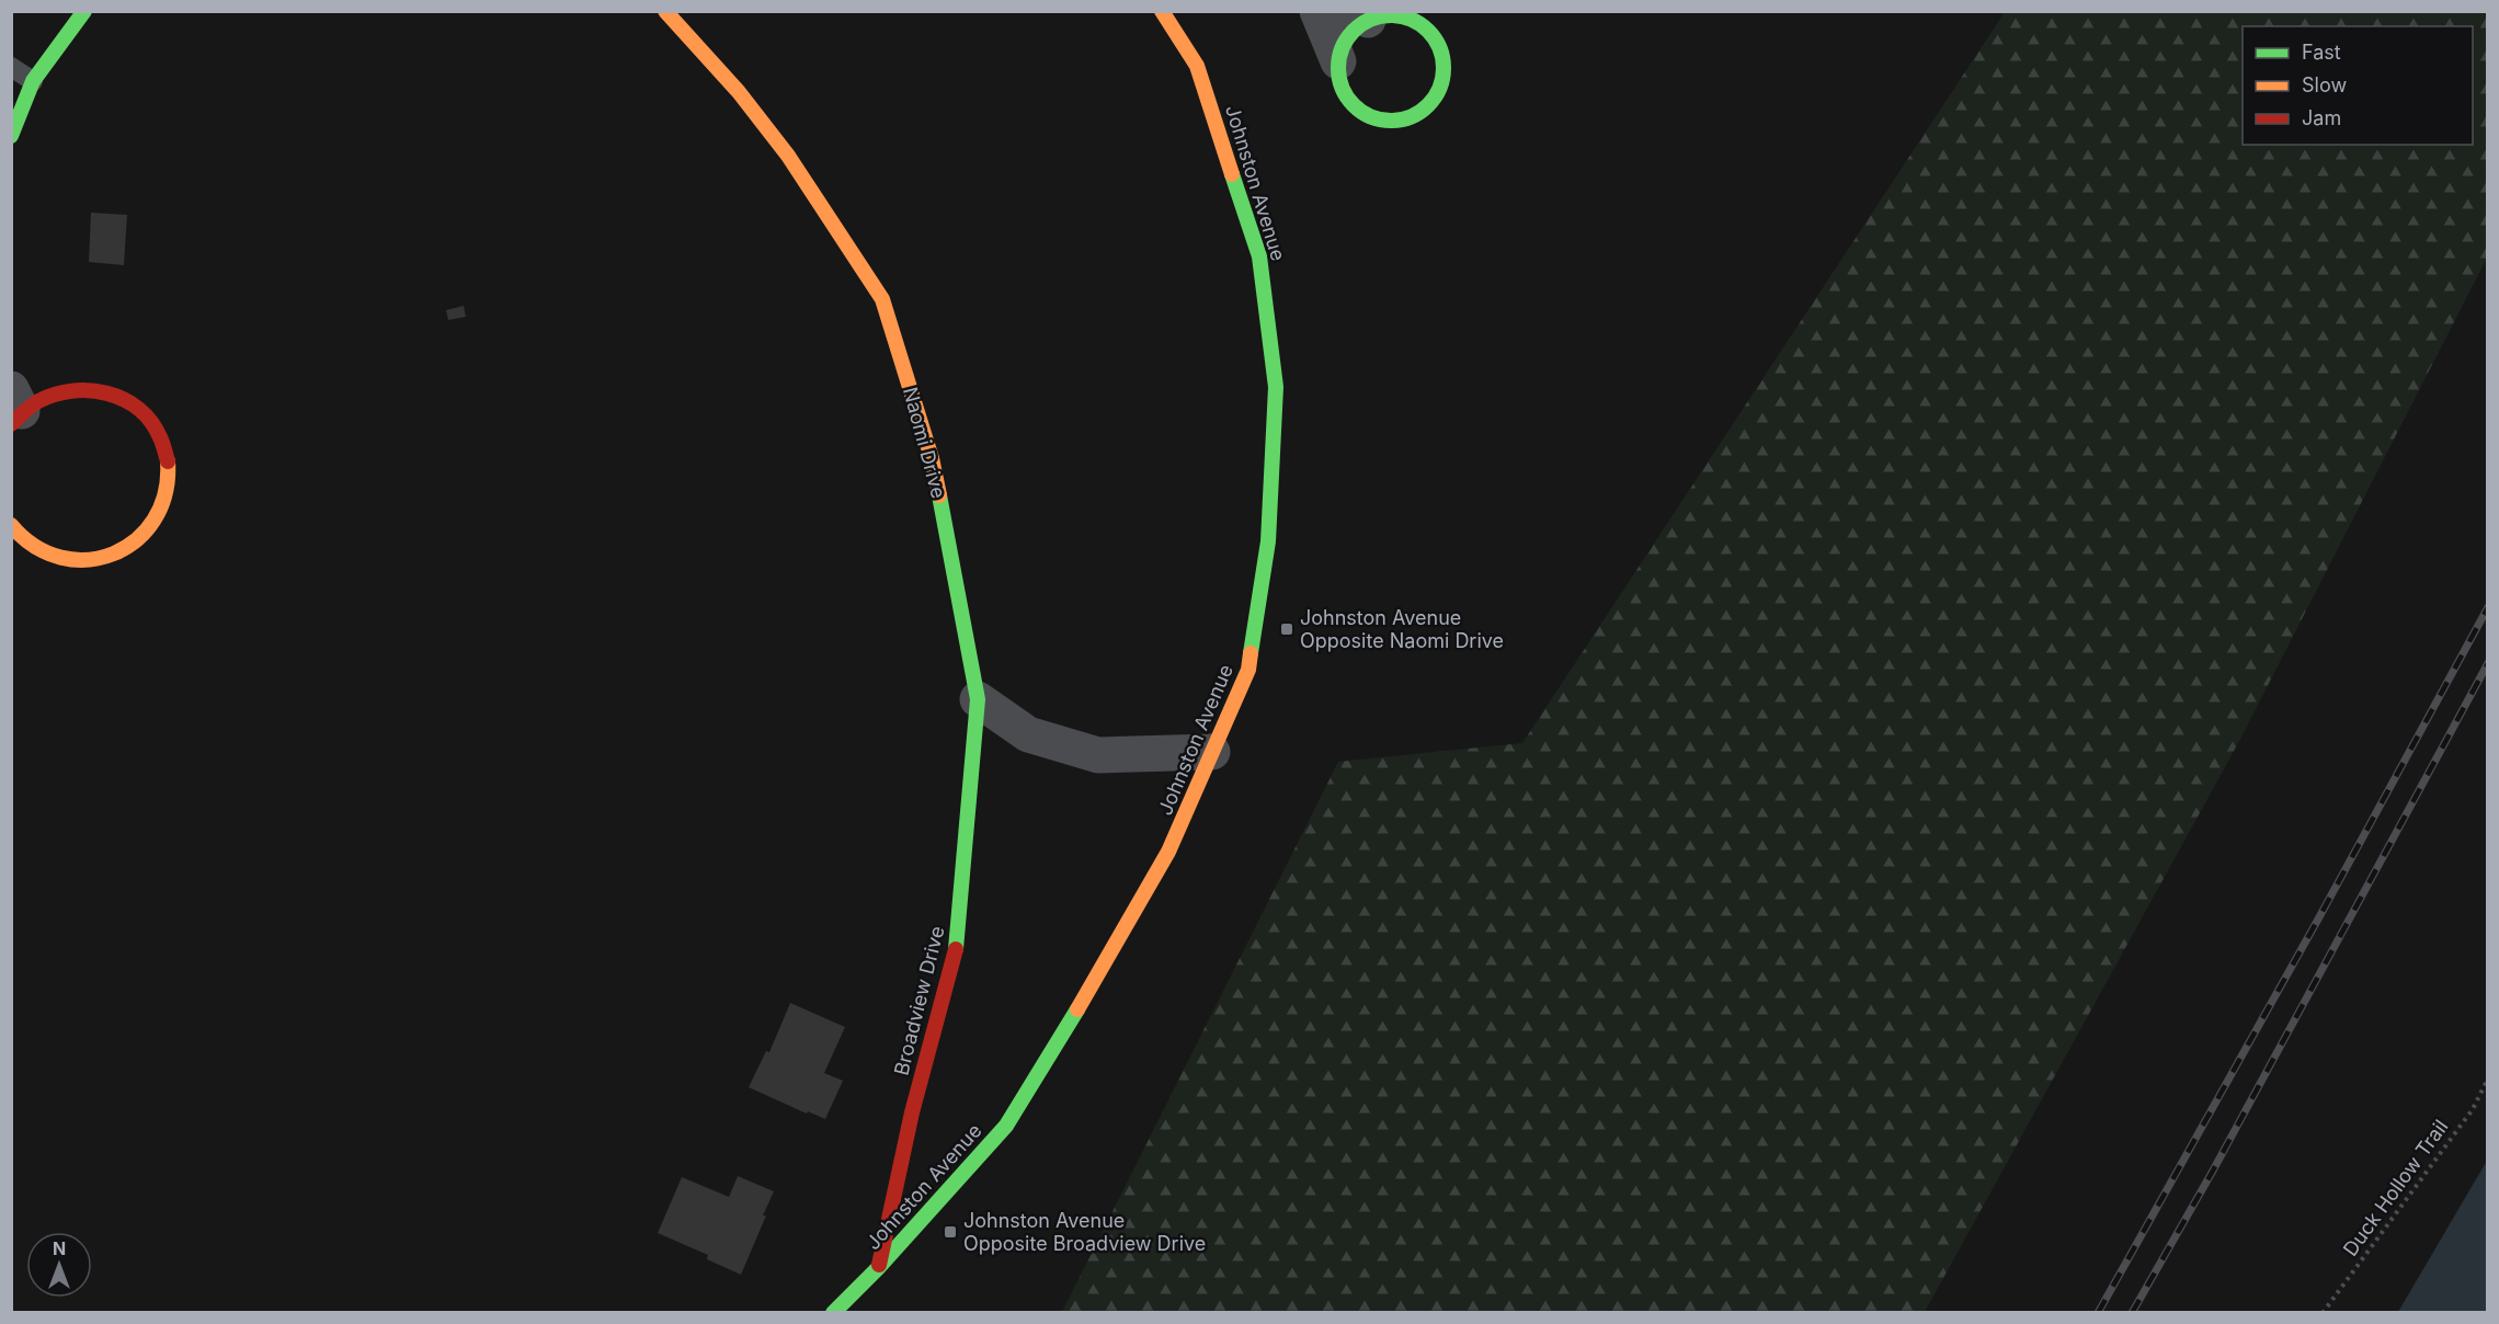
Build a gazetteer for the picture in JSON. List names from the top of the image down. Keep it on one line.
{"streets":{"street":["Johnston Avenue","Naomi Drive","Broadview Drive"],"path":["Duck Hollow Trail"]},"crossings":[["Johnston Avenue","Broadview Drive"],["Naomi Drive","Broadview Drive"]],"places":{"transit":["Johnston Avenue Opposite Naomi Drive","Johnston Avenue Opposite Broadview Drive"]},"legend":["Fast","Slow","Jam"],"north":"top"}
